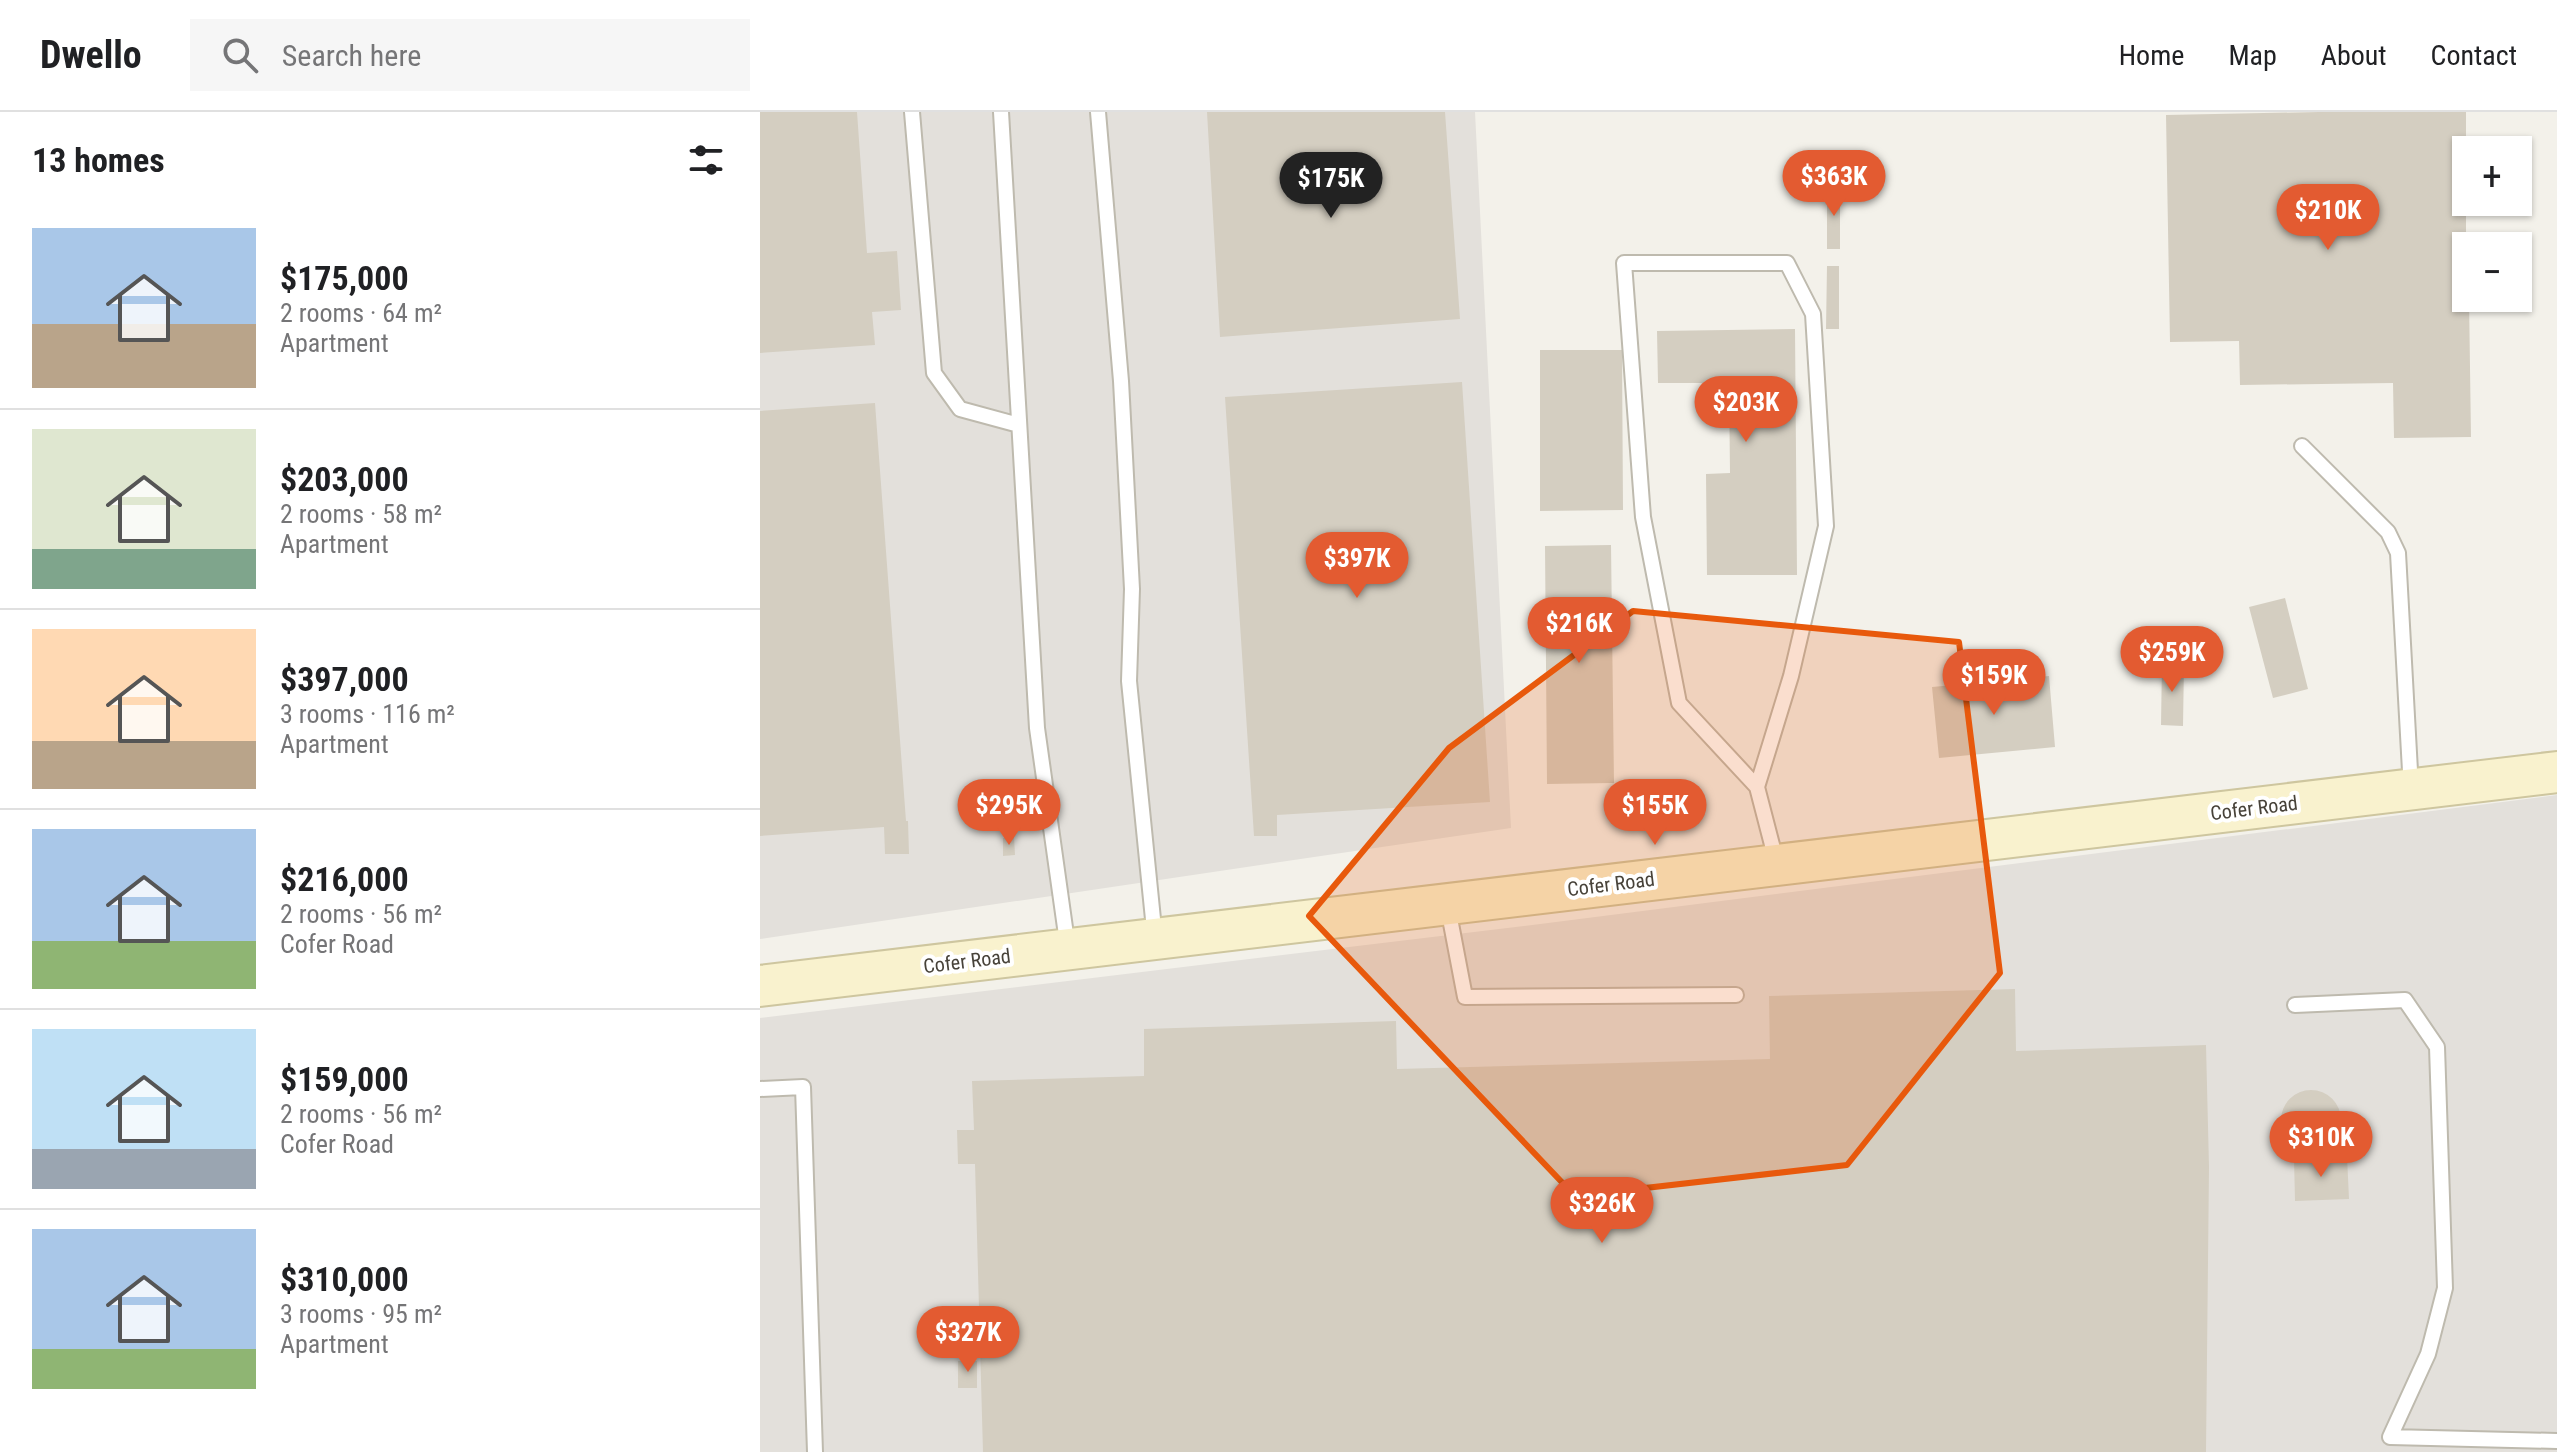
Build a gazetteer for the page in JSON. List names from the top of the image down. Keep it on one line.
{"streets":{"street":["Cofer Road"]},"page":{"header":"Dwello","search":"Search here","nav":["Home","Map","About","Contact"],"heading":"13 homes","map_buttons":["+","−"],"price":["$363K","$175K","$210K","$203K","$397K","$216K","$259K","$159K","$295K","$155K","$310K","$326K","$327K"],"list":[{"name":"$175,000","note":"2 rooms · 64 m² · Apartment"},{"name":"$203,000","note":"2 rooms · 58 m² · Apartment"},{"name":"$397,000","note":"3 rooms · 116 m² · Apartment"},{"name":"$216,000","note":"2 rooms · 56 m² · Cofer Road"},{"name":"$159,000","note":"2 rooms · 56 m² · Cofer Road"},{"name":"$310,000","note":"3 rooms · 95 m² · Apartment"}]}}
